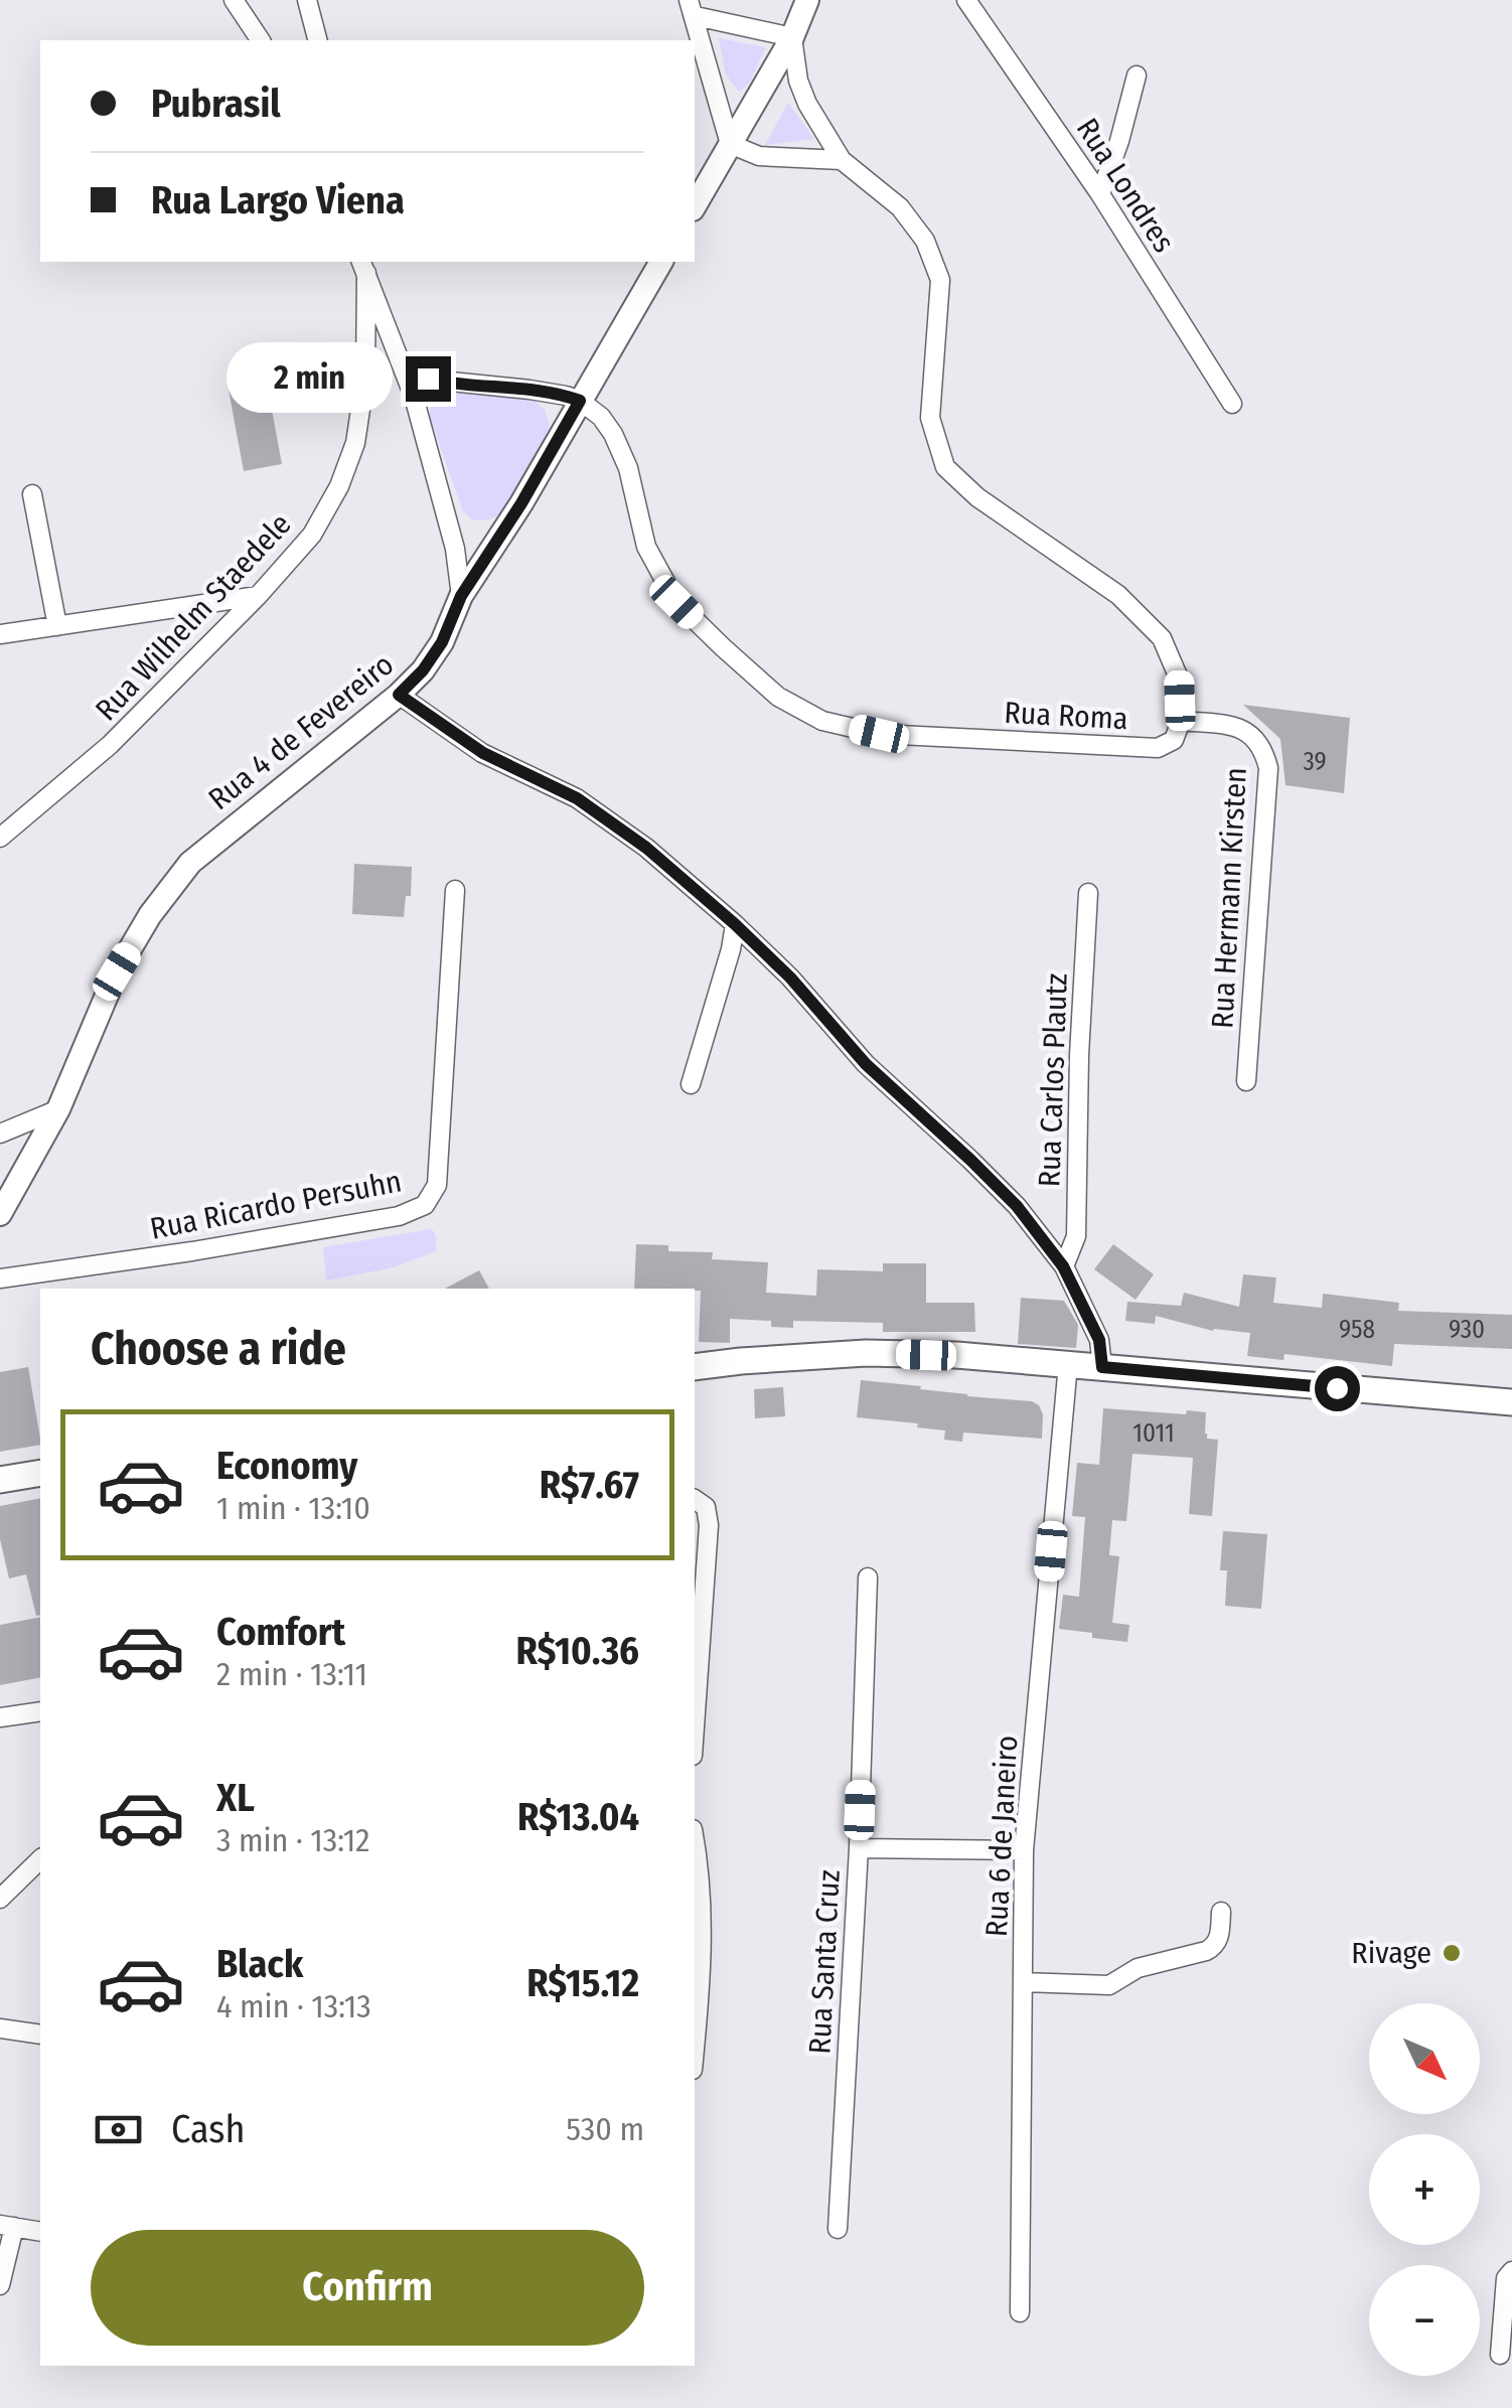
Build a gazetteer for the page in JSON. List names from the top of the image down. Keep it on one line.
{"streets":{"street":["Rua Londres","Rua Wilhelm Staedele","Rua Roma","Rua 4 de Fevereiro","Rua Hermann Kirsten","Rua Carlos Plautz","Rua Ricardo Persuhn","Rua 6 de Janeiro","Rua Santa Cruz"]},"crossings":[["Rua Wilhelm Staedele","Rua 4 de Fevereiro"],["Rua Roma","Rua Hermann Kirsten"]],"places":["Rivage"],"house_numbers":["39","958","930","1011"],"north":"bottom right","page":{"banner":["Pubrasil","Rua Largo Viena"],"bubble":"2 min","heading":"Choose a ride","list":[{"name":"Economy","note":"1 min · 13:10","value":"R$7.67"},{"name":"Comfort","note":"2 min · 13:11","value":"R$10.36"},{"name":"XL","note":"3 min · 13:12","value":"R$13.04"},{"name":"Black","note":"4 min · 13:13","value":"R$15.12"}],"map_buttons":["+","−"],"pay":["Cash","530 m"],"buttons":"Confirm"}}
